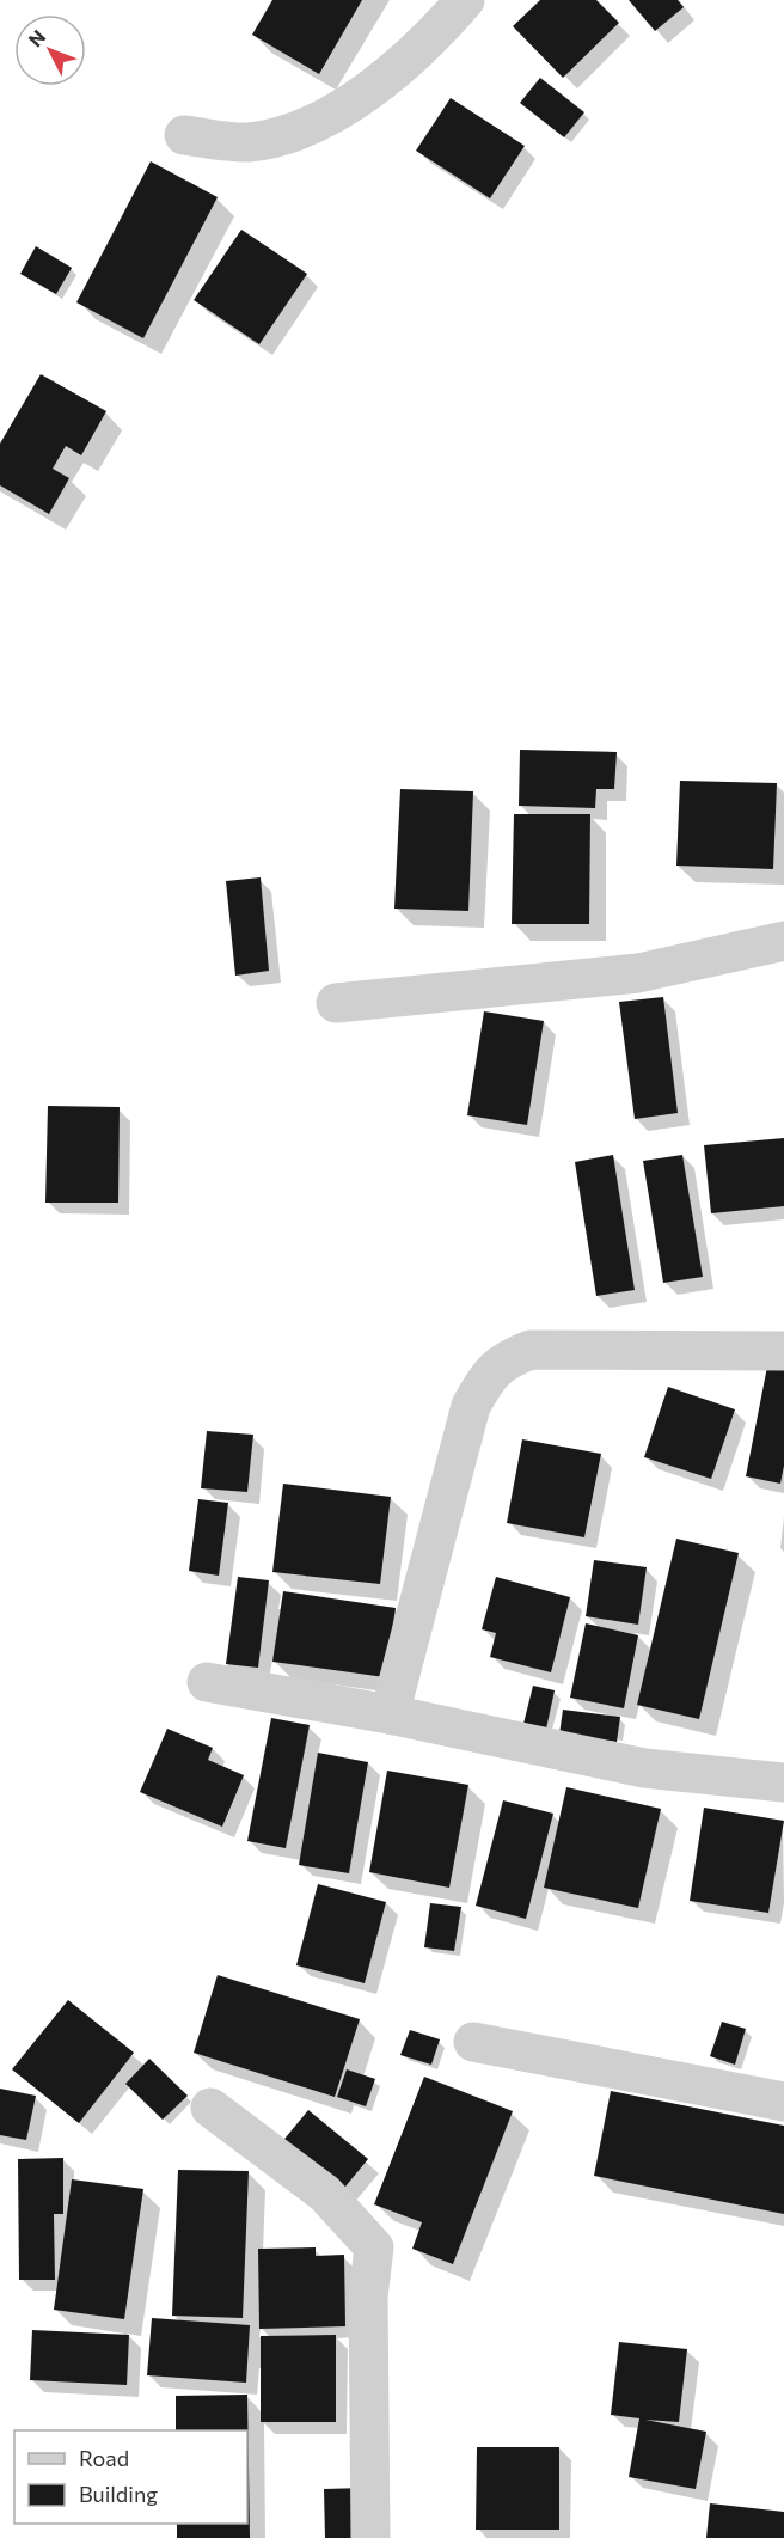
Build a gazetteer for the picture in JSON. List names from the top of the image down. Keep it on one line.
{"legend":["Road","Building"],"north":"top left"}
